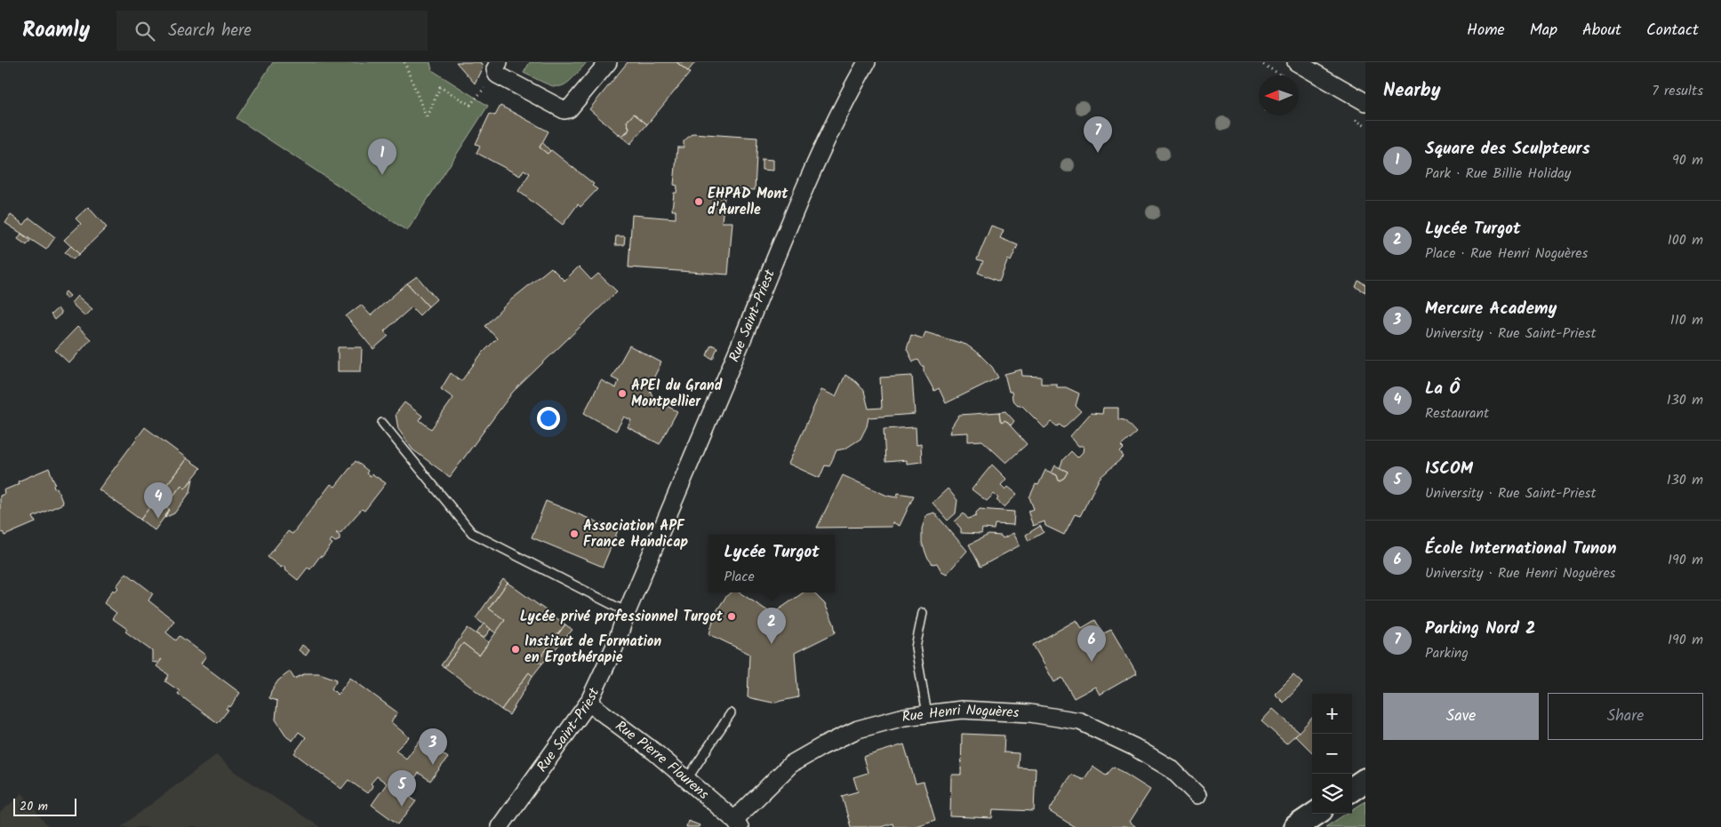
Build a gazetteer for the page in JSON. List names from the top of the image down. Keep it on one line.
{"streets":{"street":["Rue Saint-Priest","Rue Henri Noguères","Rue Pierre Flourens"]},"crossings":[["Rue Saint-Priest","Rue Pierre Flourens"],["Rue Henri Noguères","Rue Pierre Flourens"]],"places":["EHPAD Mont d'Aurelle","APEI du Grand Montpellier","Association APF France Handicap","Lycée privé professionnel Turgot","Institut de Formation en Ergothérapie"],"scale_bar":"20 m","north":"left","page":{"header":"Roamly","search":"Search here","nav":["Home","Map","About","Contact"],"heading":["Nearby","7 results"],"pins":["7","1","4","2","6","3","5"],"list":[{"mark":"1","name":"Square des Sculpteurs","note":"Park · Rue Billie Holiday","value":"90 m"},{"mark":"2","name":"Lycée Turgot","note":"Place · Rue Henri Noguères","value":"100 m"},{"mark":"3","name":"Mercure Academy","note":"University · Rue Saint-Priest","value":"110 m"},{"mark":"4","name":"La Ô","note":"Restaurant","value":"130 m"},{"mark":"5","name":"ISCOM","note":"University · Rue Saint-Priest","value":"130 m"},{"mark":"6","name":"École International Tunon","note":"University · Rue Henri Noguères","value":"190 m"},{"mark":"7","name":"Parking Nord 2","note":"Parking","value":"190 m"}],"popup":["Lycée Turgot","Place"],"buttons":["Save","Share"],"map_buttons":["+","−"],"scale":"20 m"}}
